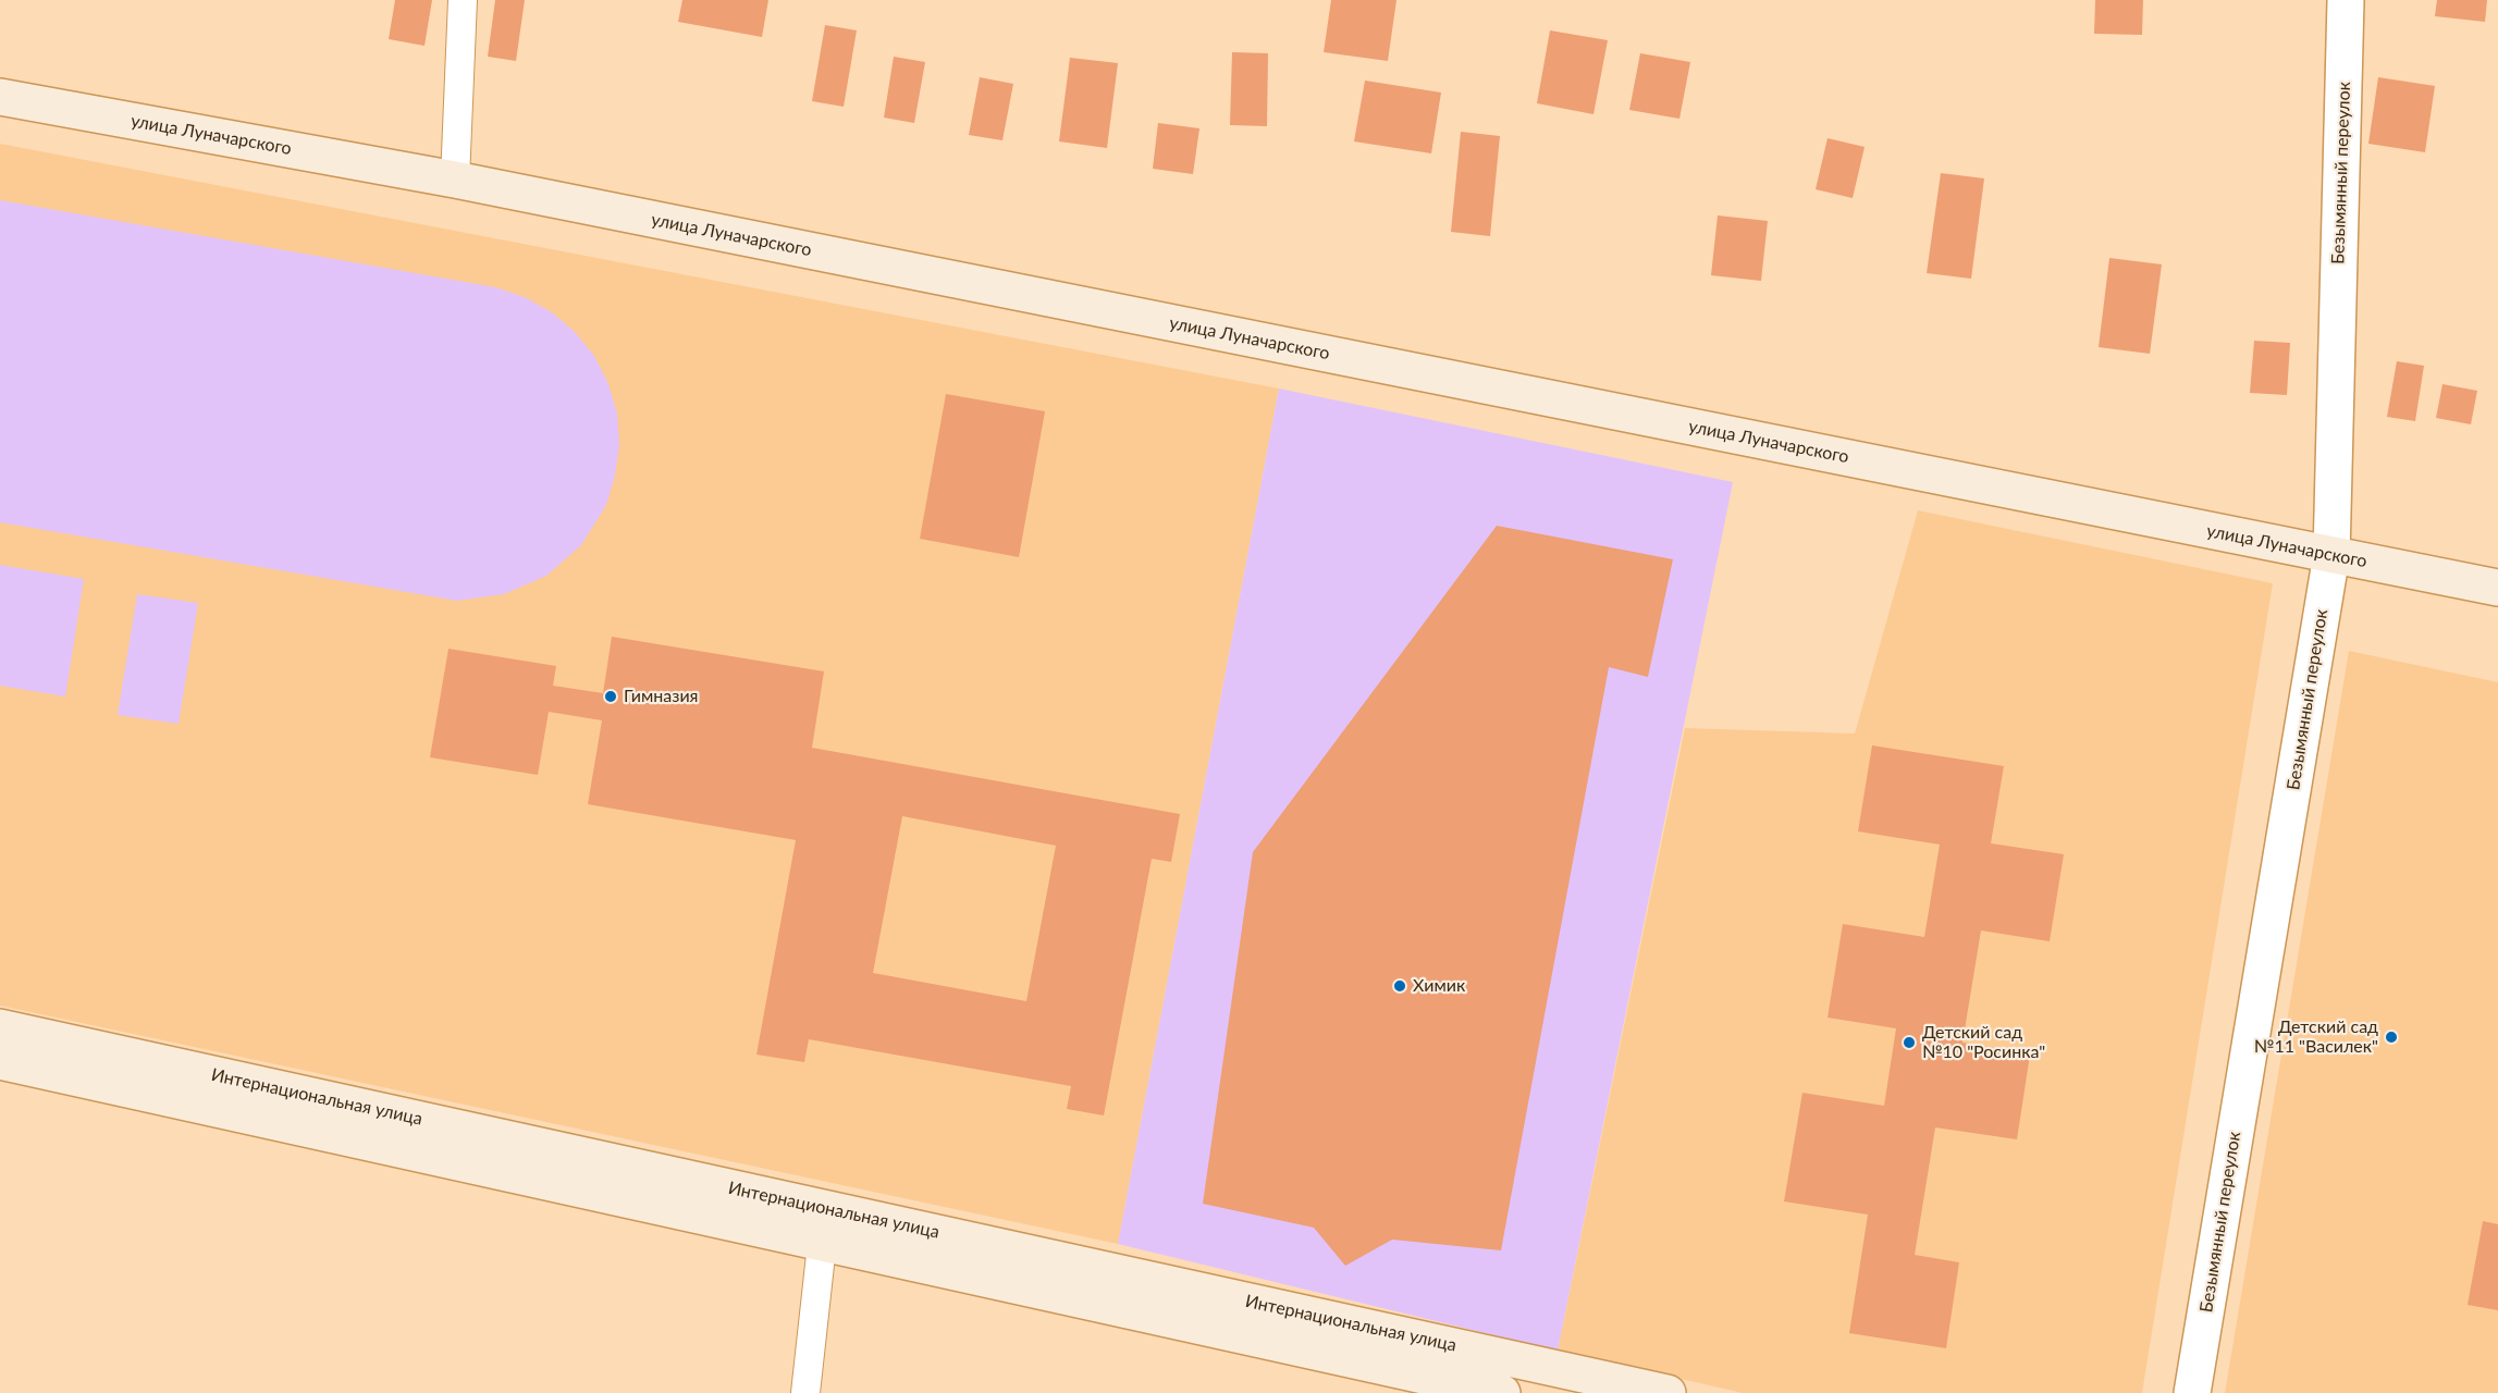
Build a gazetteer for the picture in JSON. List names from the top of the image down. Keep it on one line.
{"streets":{"street":["улица Луначарского","Безымянный переулок","Интернациональная улица"]},"crossings":[["улица Луначарского","Безымянный переулок"]],"places":["Гимназия","Химик","Детский сад №11 \"Василек\"","Детский сад №10 \"Росинка\""]}
